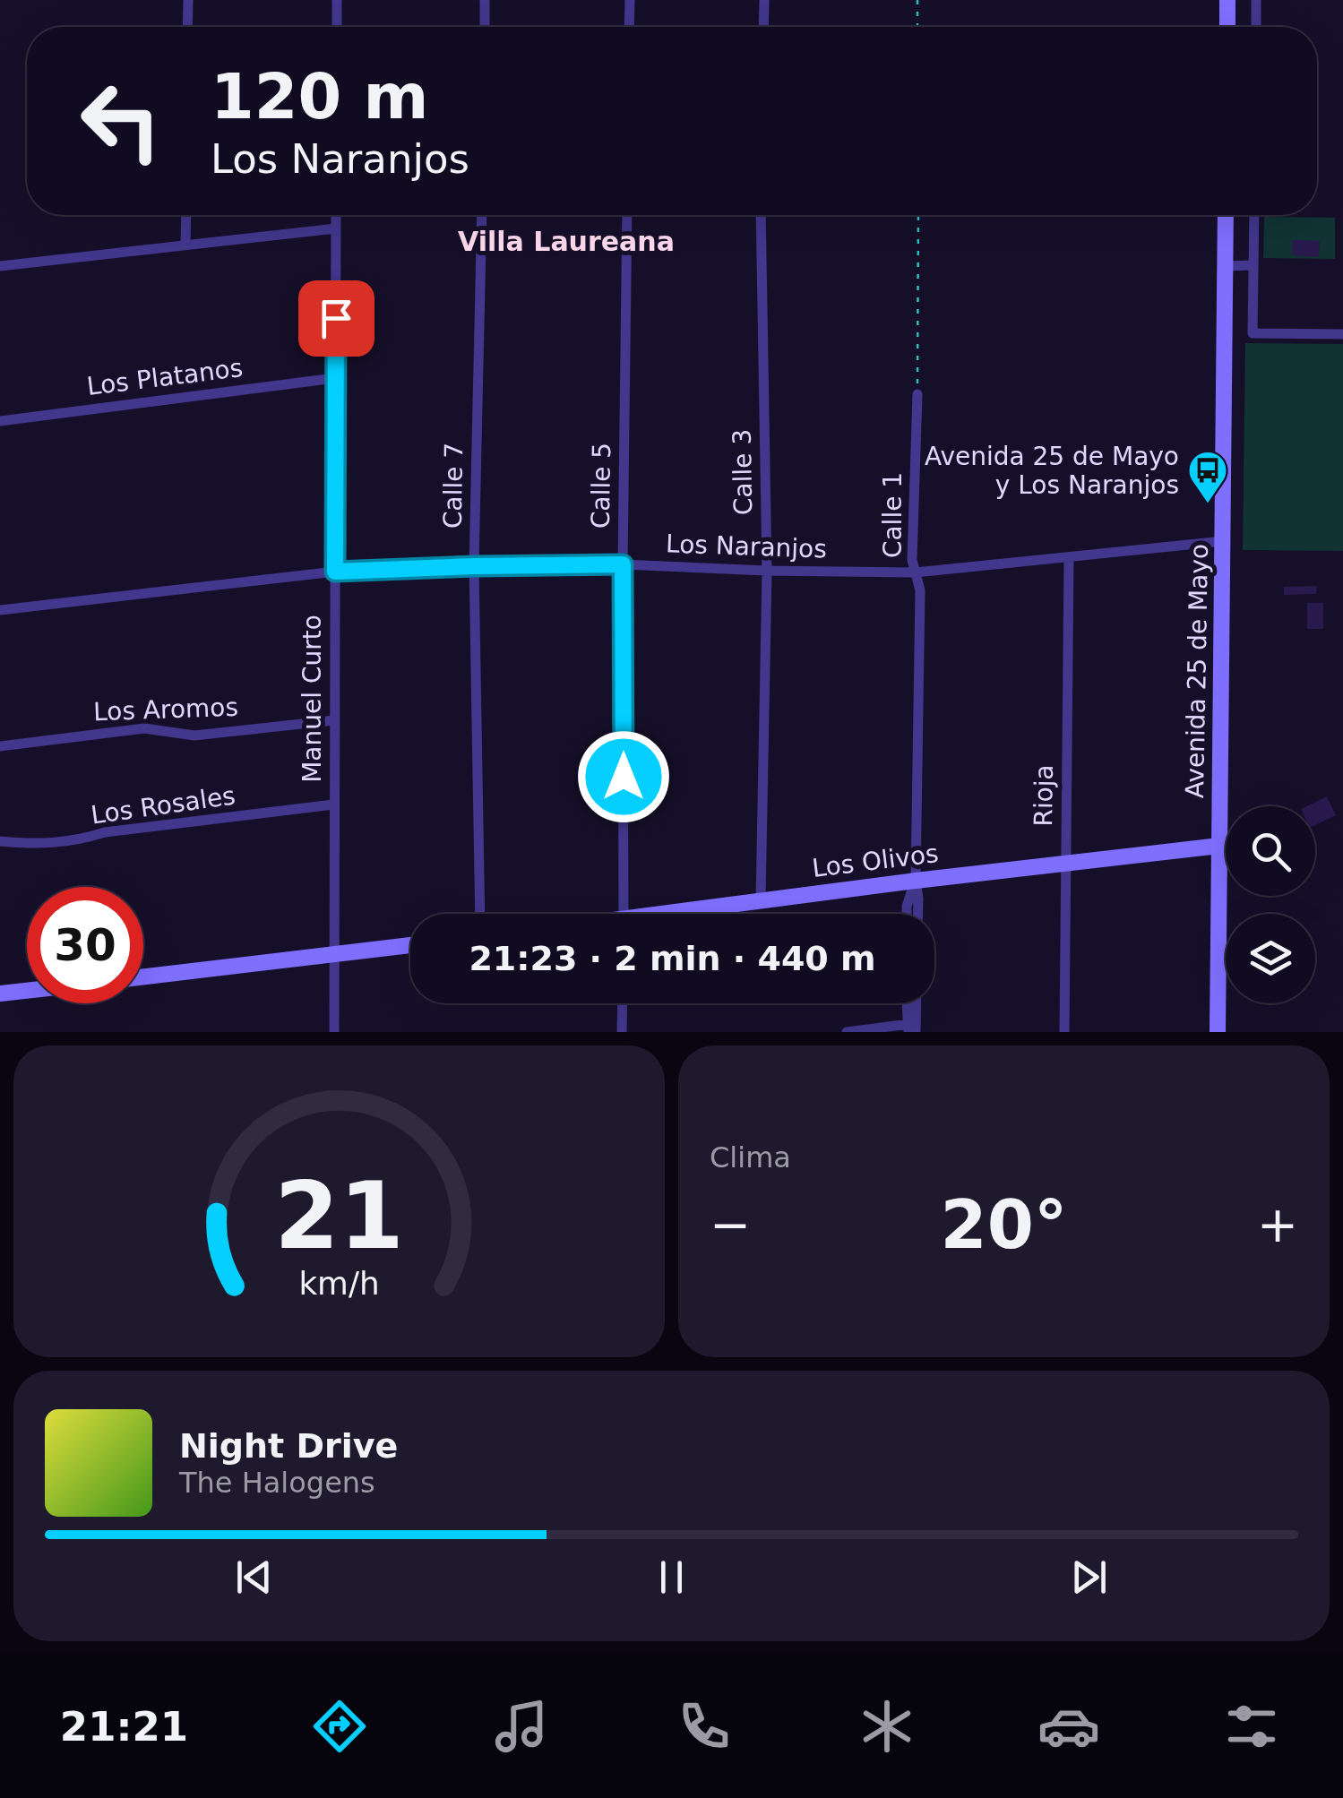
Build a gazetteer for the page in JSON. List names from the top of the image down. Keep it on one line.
{"streets":{"street":["Los Platanos","Calle 3","Calle 7","Calle 5","Calle 1","Los Naranjos","Avenida 25 de Mayo","Manuel Curto","Los Aromos","Rioja","Los Rosales","Los Olivos"]},"crossings":[["Los Platanos","Manuel Curto"],["Calle 3","Los Naranjos"],["Calle 3","Los Olivos"],["Calle 7","Los Naranjos"],["Calle 5","Los Naranjos"],["Calle 1","Los Naranjos"],["Calle 1","Los Olivos"],["Los Naranjos","Avenida 25 de Mayo"],["Los Naranjos","Manuel Curto"],["Los Naranjos","Rioja"],["Avenida 25 de Mayo","Los Olivos"],["Manuel Curto","Los Aromos"],["Manuel Curto","Los Rosales"],["Rioja","Los Olivos"]],"districts":["Villa Laureana"],"places":{"bus stop":["Avenida 25 de Mayo y Los Naranjos"]},"page":{"turn":["120 m","Los Naranjos"],"limit":"30","trip":"21:23 · 2 min · 440 m","tile":"Clima","heat":["−","20°","+"],"song":["Night Drive","The Halogens"],"tabs":"21:21","gauge":["21","km/h"]}}
